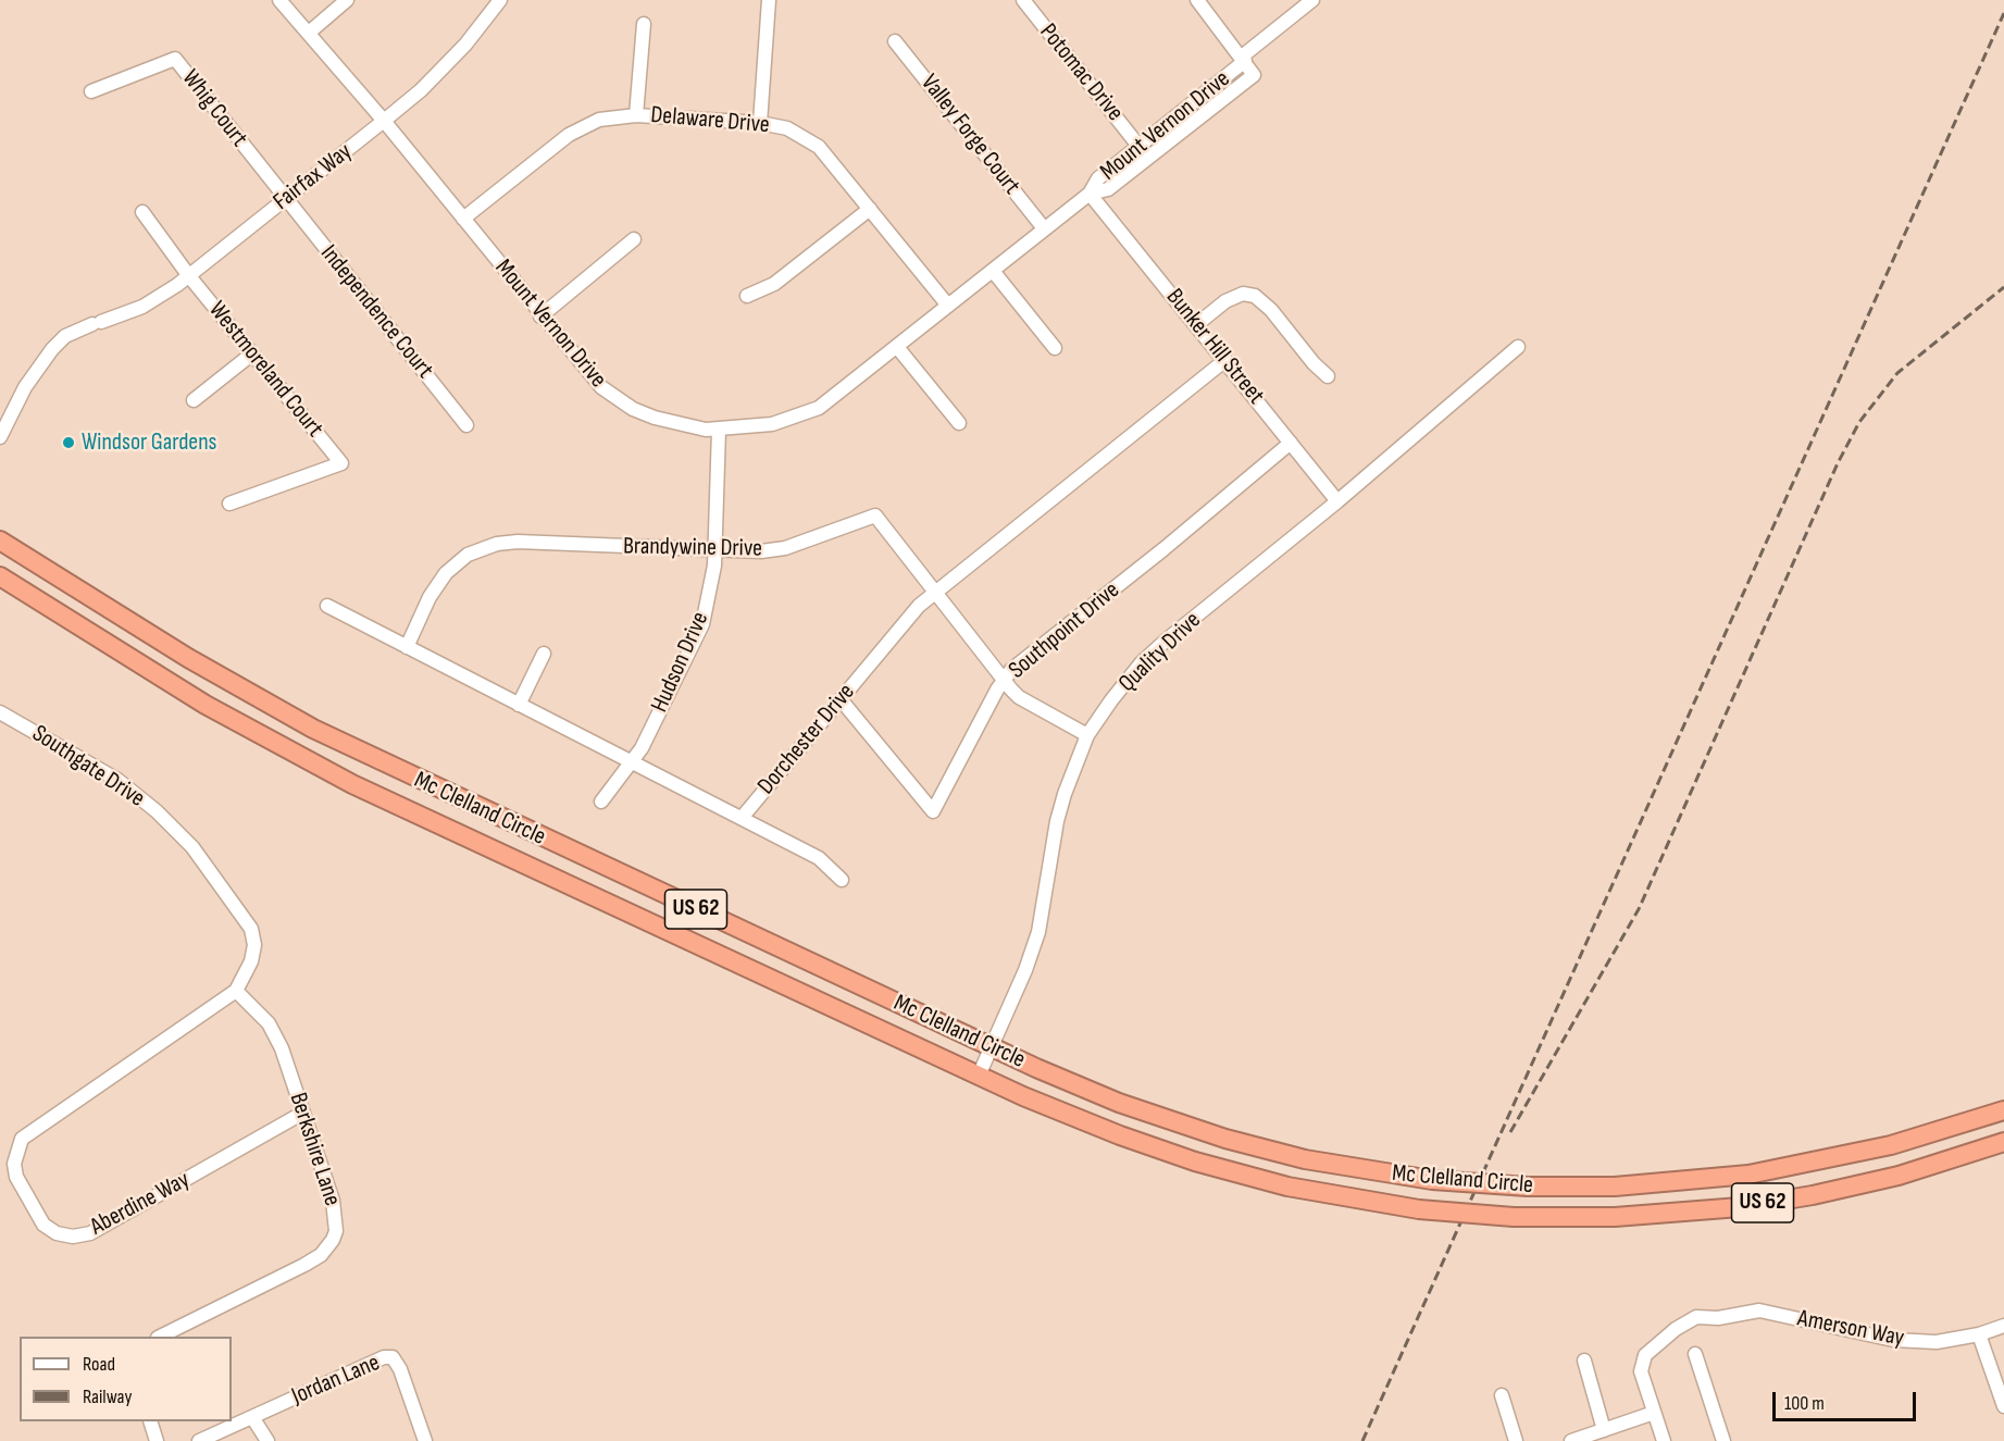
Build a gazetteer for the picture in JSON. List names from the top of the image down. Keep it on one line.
{"streets":{"highway":["Mc Clelland Circle","US 62"],"street":["Potomac Drive","Whig Court","Delaware Drive","Mount Vernon Drive","Valley Forge Court","Fairfax Way","Independence Court","Bunker Hill Street","Westmoreland Court","Brandywine Drive","Southpoint Drive","Quality Drive","Hudson Drive","Dorchester Drive","Southgate Drive","Berkshire Lane","Aberdine Way","Amerson Way","Jordan Lane"]},"crossings":[["Potomac Drive","Mount Vernon Drive"],["Whig Court","Fairfax Way"],["Whig Court","Independence Court"],["Delaware Drive","Mount Vernon Drive"],["Mount Vernon Drive","Valley Forge Court"],["Mount Vernon Drive","Fairfax Way"],["Mount Vernon Drive","Bunker Hill Street"],["Mount Vernon Drive","Hudson Drive"],["Fairfax Way","Independence Court"],["Fairfax Way","Westmoreland Court"],["Bunker Hill Street","Southpoint Drive"],["Bunker Hill Street","Quality Drive"],["Bunker Hill Street","Dorchester Drive"],["Brandywine Drive","Southpoint Drive"],["Brandywine Drive","Quality Drive"],["Brandywine Drive","Hudson Drive"],["Brandywine Drive","Dorchester Drive"],["Southpoint Drive","Dorchester Drive"],["Quality Drive","Mc Clelland Circle"],["Hudson Drive","Dorchester Drive"],["Southgate Drive","Berkshire Lane"],["Southgate Drive","Aberdine Way"],["Berkshire Lane","Aberdine Way"]],"places":["Windsor Gardens"],"legend":["Road","Railway"],"scale_bar":"100 m"}
